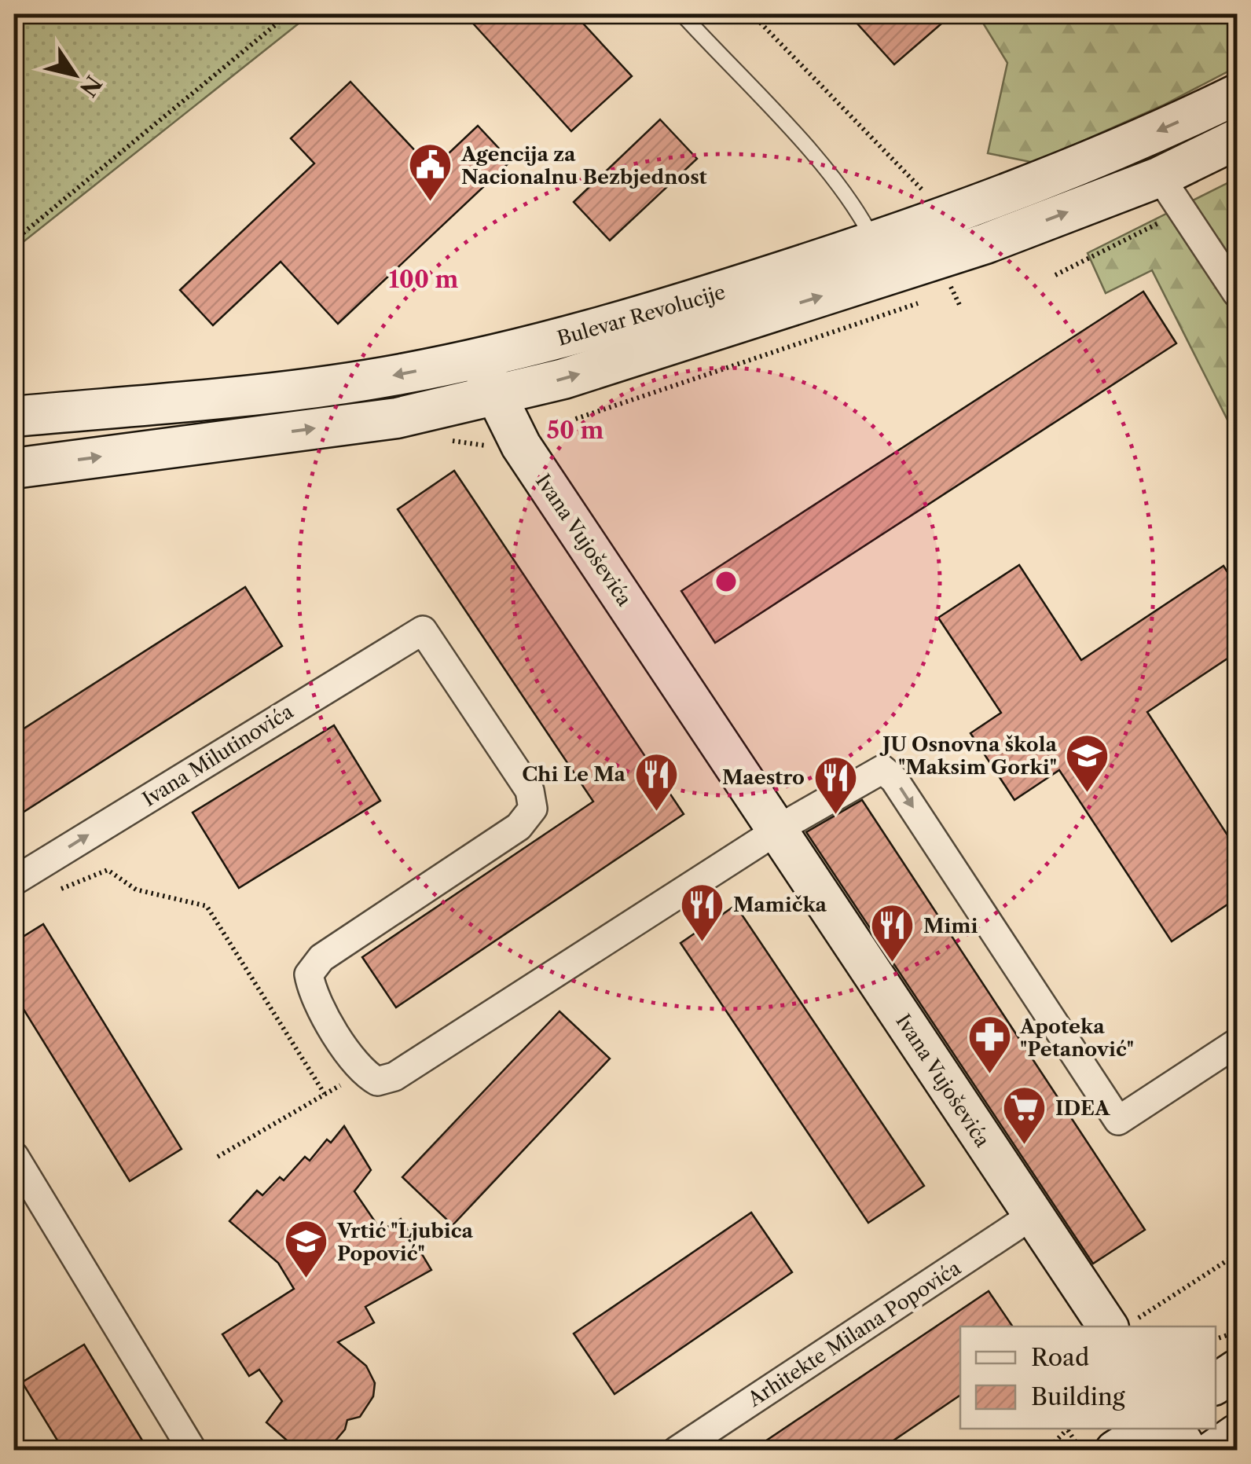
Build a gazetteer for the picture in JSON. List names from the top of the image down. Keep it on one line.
{"streets":{"main road":["Bulevar Revolucije","Ivana Vujoševića"],"street":["Ivana Milutinovića","Arhitekte Milana Popovića"]},"crossings":[["Bulevar Revolucije","Ivana Vujoševića"],["Ivana Vujoševića","Arhitekte Milana Popovića"]],"places":{"public building":["Agencija za Nacionalnu Bezbjednost"],"school or university":["JU Osnovna škola \"Maksim Gorki\"","Vrtić \"Ljubica Popović\""],"restaurant":["Chi Le Ma","Maestro","Mamička","Mimi"],"pharmacy":["Apoteka \"Petanović\""],"supermarket":["IDEA"]},"legend":["Road","Building"],"north":"bottom right","rings":["100 m","50 m"]}
